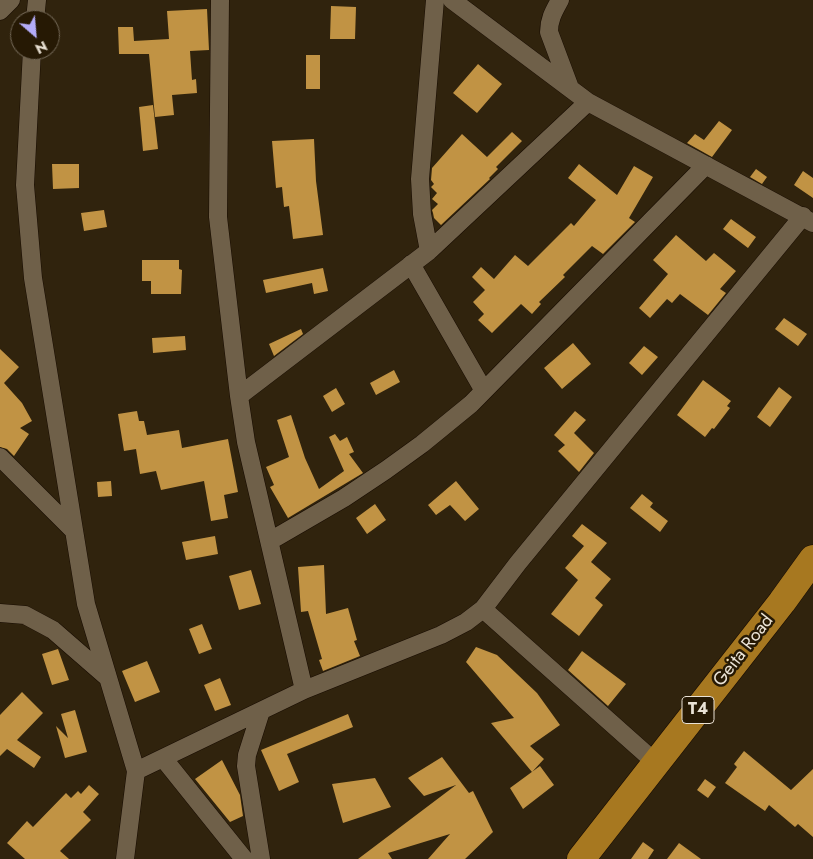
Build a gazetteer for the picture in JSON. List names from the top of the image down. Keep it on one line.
{"streets":{"highway":["Geita Road","T4"]},"north":"bottom right"}
